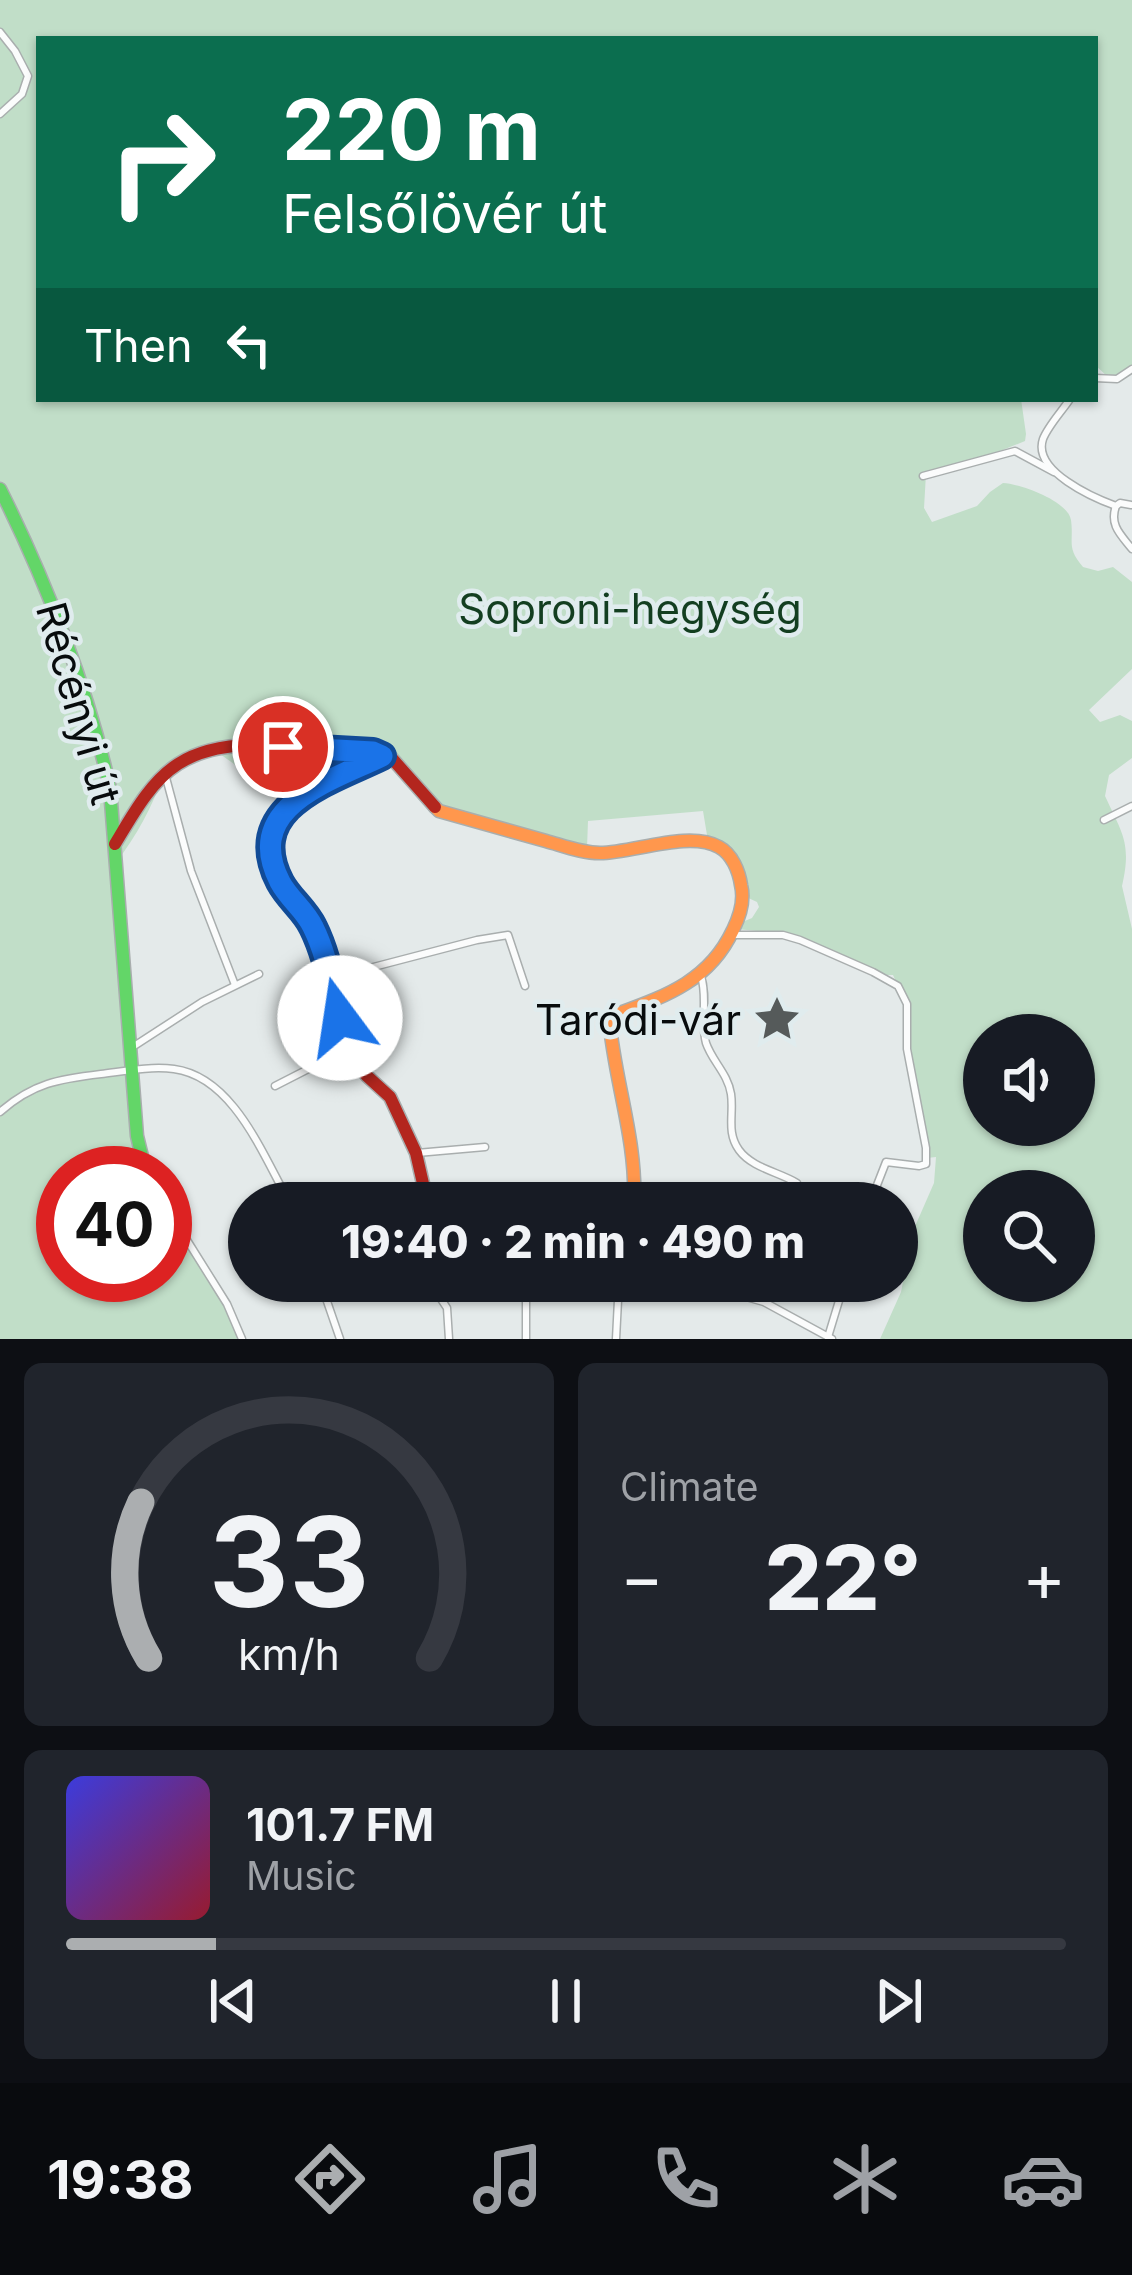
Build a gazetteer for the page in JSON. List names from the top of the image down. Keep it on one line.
{"streets":{"street":["Récényi út"]},"parks":["Soproni-hegység"],"places":{"place":["Taródi-vár"]},"page":{"turn":["220 m","Felsőlövér út"],"then":"Then","limit":"40","trip":"19:40 · 2 min · 490 m","tile":"Climate","heat":["−","22°","+"],"song":["101.7 FM","Music"],"tabs":"19:38","gauge":["33","km/h"]}}
